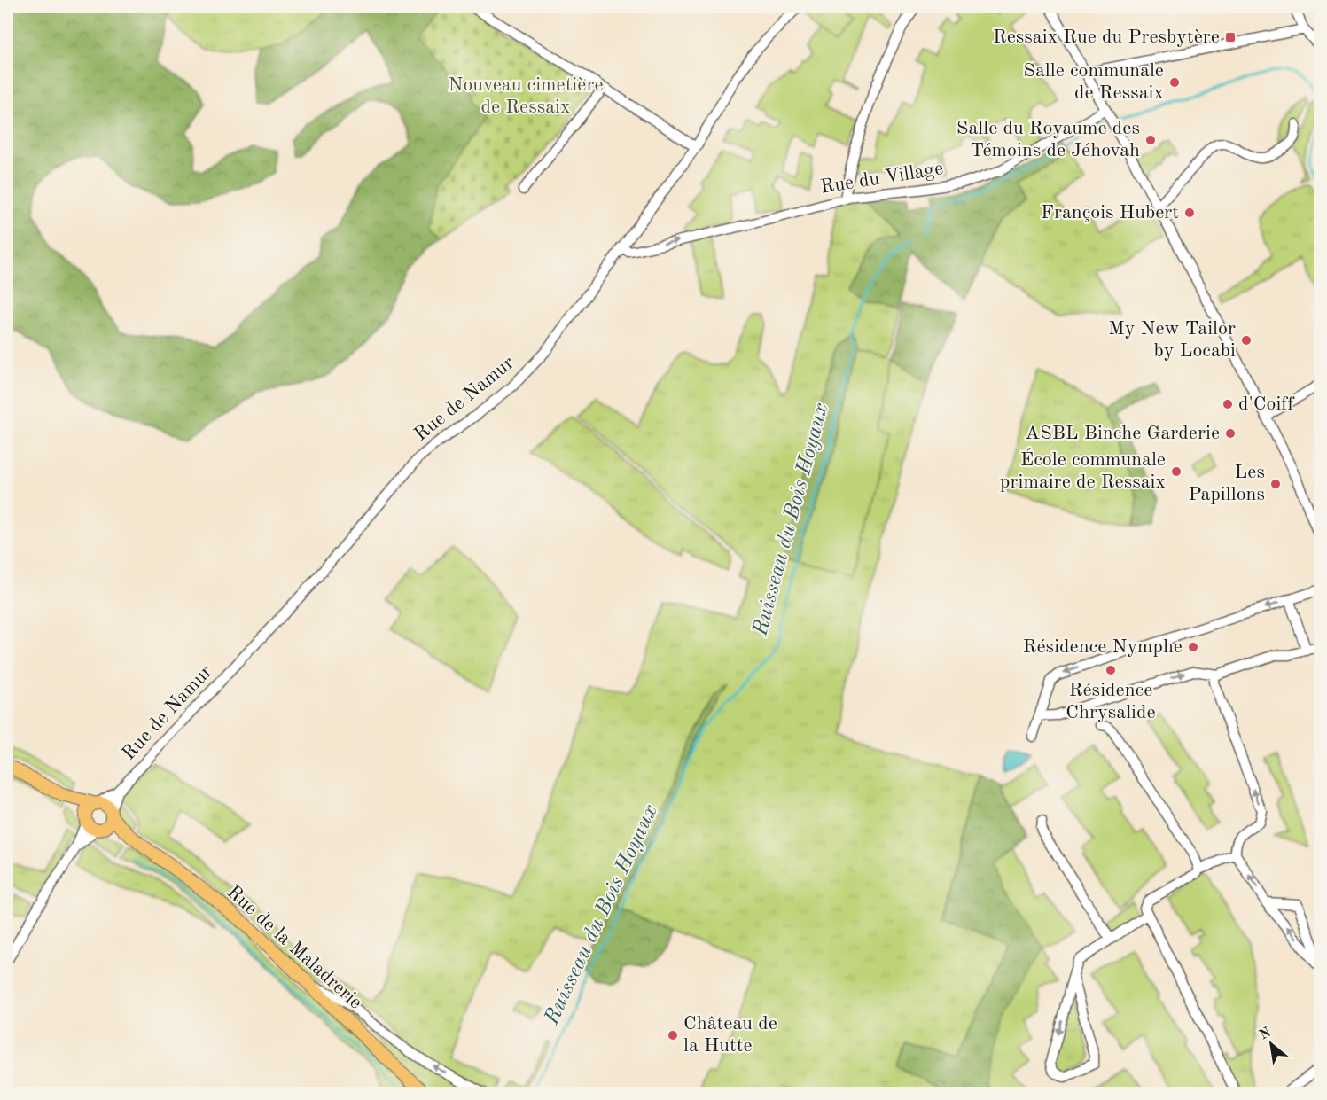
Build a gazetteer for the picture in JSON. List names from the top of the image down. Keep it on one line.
{"streets":{"main road":["Rue de la Maladrerie"],"street":["Rue du Village","Rue de Namur"]},"crossings":[["Rue du Village","Rue de Namur"],["Rue de Namur","Rue de la Maladrerie"]],"one_way":["Rue du Village"],"water":["Ruisseau du Bois Hoyaux"],"parks":["Nouveau cimetière de Ressaix"],"places":{"transit":["Ressaix Rue du Presbytère"],"other":["Salle communale de Ressaix","Salle du Royaume des Témoins de Jéhovah","François Hubert","My New Tailor by Locabi","d'Coiff","ASBL Binche Garderie","École communale primaire de Ressaix","Les Papillons","Résidence Nymphe","Résidence Chrysalide","Château de la Hutte"]},"north":"top left"}
